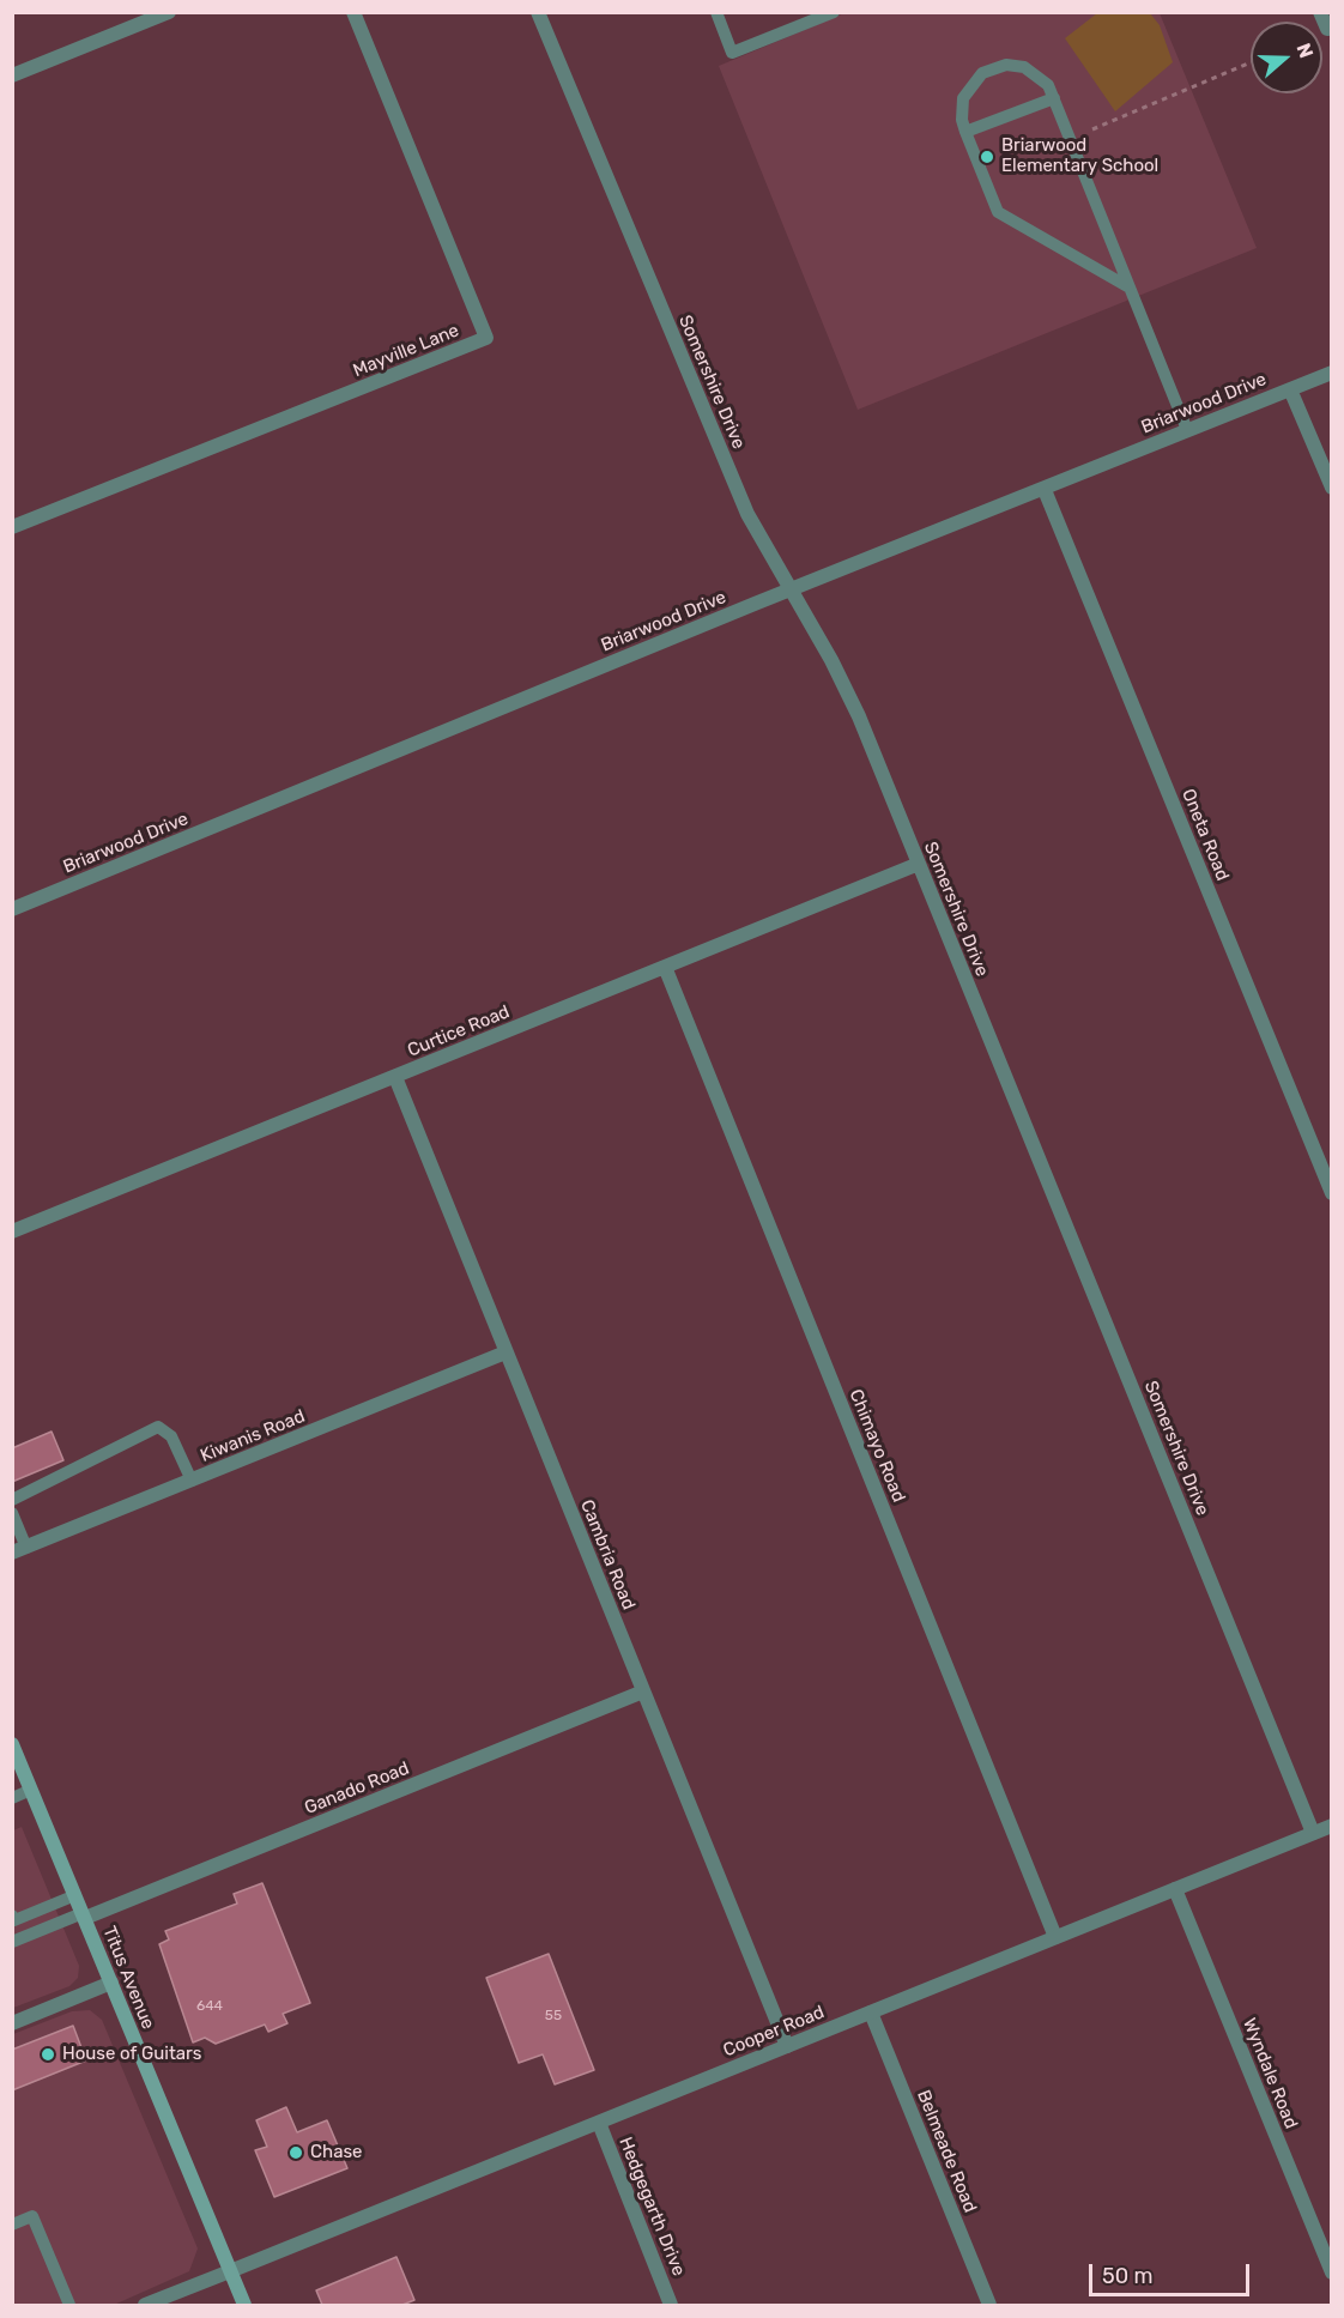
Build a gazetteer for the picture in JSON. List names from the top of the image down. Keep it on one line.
{"streets":{"main road":["Titus Avenue"],"street":["Mayville Lane","Somershire Drive","Briarwood Drive","Oneta Road","Curtice Road","Kiwanis Road","Chimayo Road","Cambria Road","Ganado Road","Cooper Road","Wyndale Road","Belmeade Road","Hedgegarth Drive"]},"crossings":[["Somershire Drive","Briarwood Drive"],["Somershire Drive","Curtice Road"],["Somershire Drive","Cooper Road"],["Briarwood Drive","Oneta Road"],["Curtice Road","Chimayo Road"],["Curtice Road","Cambria Road"],["Kiwanis Road","Cambria Road"],["Chimayo Road","Cooper Road"],["Cambria Road","Ganado Road"],["Cambria Road","Cooper Road"],["Ganado Road","Titus Avenue"],["Titus Avenue","Cooper Road"],["Cooper Road","Wyndale Road"],["Cooper Road","Belmeade Road"],["Cooper Road","Hedgegarth Drive"]],"places":["Briarwood Elementary School","House of Guitars","Chase"],"house_numbers":["644","55"],"scale_bar":"50 m","north":"right"}
